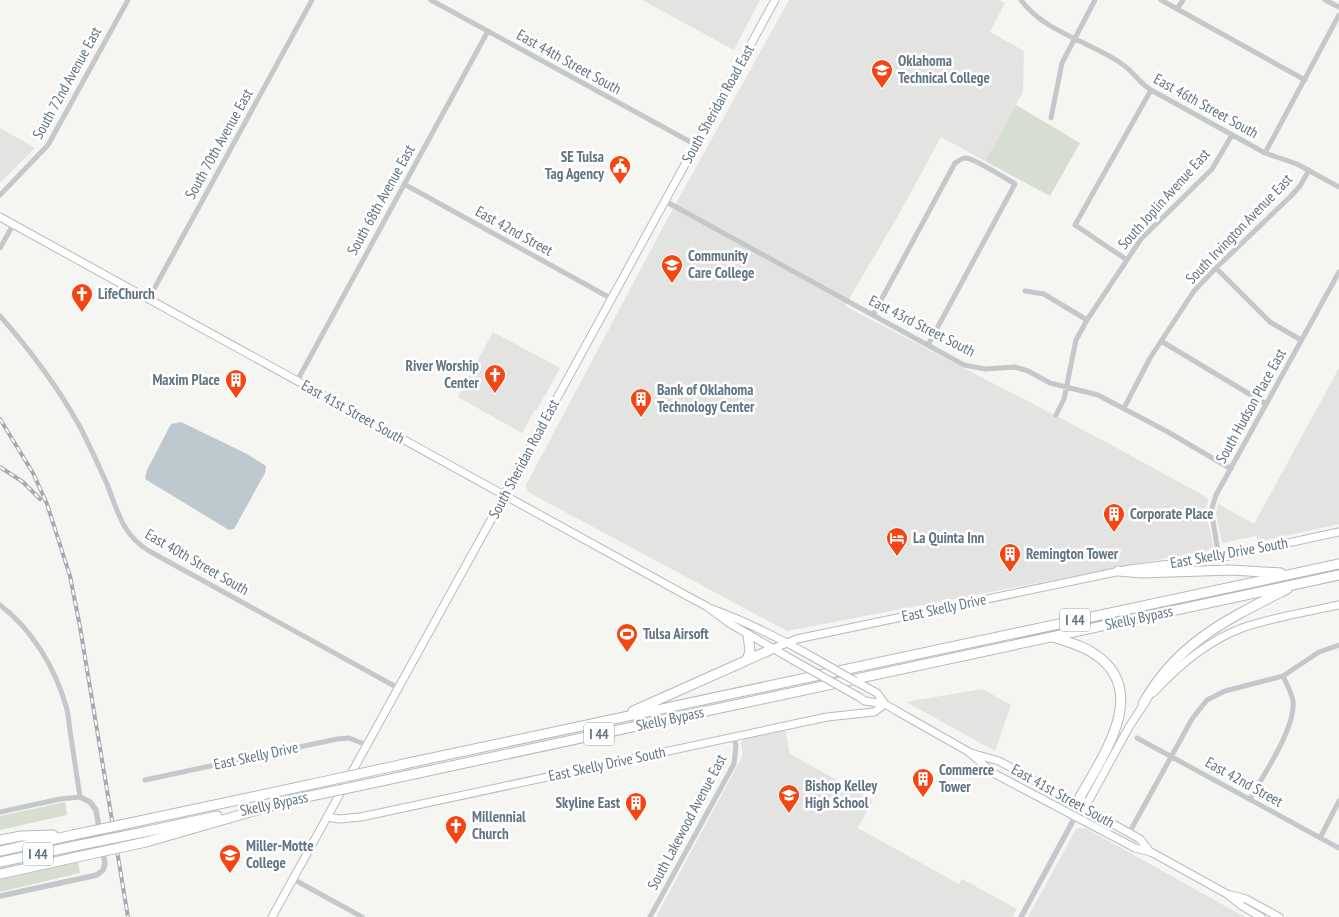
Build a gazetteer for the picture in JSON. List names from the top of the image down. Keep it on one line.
{"streets":{"highway":["Skelly Bypass","I 44"],"main road":["South Sheridan Road East","East 41st Street South","East Skelly Drive South","East Skelly Drive"],"street":["East 44th Street South","South 72nd Avenue East","East 46th Street South","South 70th Avenue East","South Joplin Avenue East","South 68th Avenue East","South Irvington Avenue East","East 42nd Street","East 43rd Street South","South Hudson Place East","East 40th Street South","South Lakewood Avenue East"]},"crossings":[["East 44th Street South","South Sheridan Road East"],["East 44th Street South","South 68th Avenue East"],["South Sheridan Road East","East 42nd Street"],["South Sheridan Road East","East 43rd Street South"],["South Sheridan Road East","East 41st Street South"],["South Sheridan Road East","East Skelly Drive South"],["South Sheridan Road East","East 40th Street South"],["South Sheridan Road East","East Skelly Drive"],["East 46th Street South","South Joplin Avenue East"],["East 46th Street South","South Irvington Avenue East"],["South 70th Avenue East","East 41st Street South"],["South Joplin Avenue East","East 43rd Street South"],["South 68th Avenue East","East 42nd Street"],["South 68th Avenue East","East 41st Street South"],["South Irvington Avenue East","East 43rd Street South"],["East 43rd Street South","South Hudson Place East"],["South Hudson Place East","East Skelly Drive South"],["East 41st Street South","East Skelly Drive South"],["East 41st Street South","East Skelly Drive"],["East Skelly Drive South","East Skelly Drive"],["East Skelly Drive South","South Lakewood Avenue East"]],"places":{"school or university":["Oklahoma Technical College","Community Care College","Bishop Kelley High School","Miller-Motte College"],"public building":["SE Tulsa Tag Agency"],"church":["LifeChurch","River Worship Center","Millennial Church"],"building":["Maxim Place","Bank of Oklahoma Technology Center","Corporate Place","Remington Tower","Commerce Tower","Skyline East"],"hotel":["La Quinta Inn"],"sports":["Tulsa Airsoft"]}}
